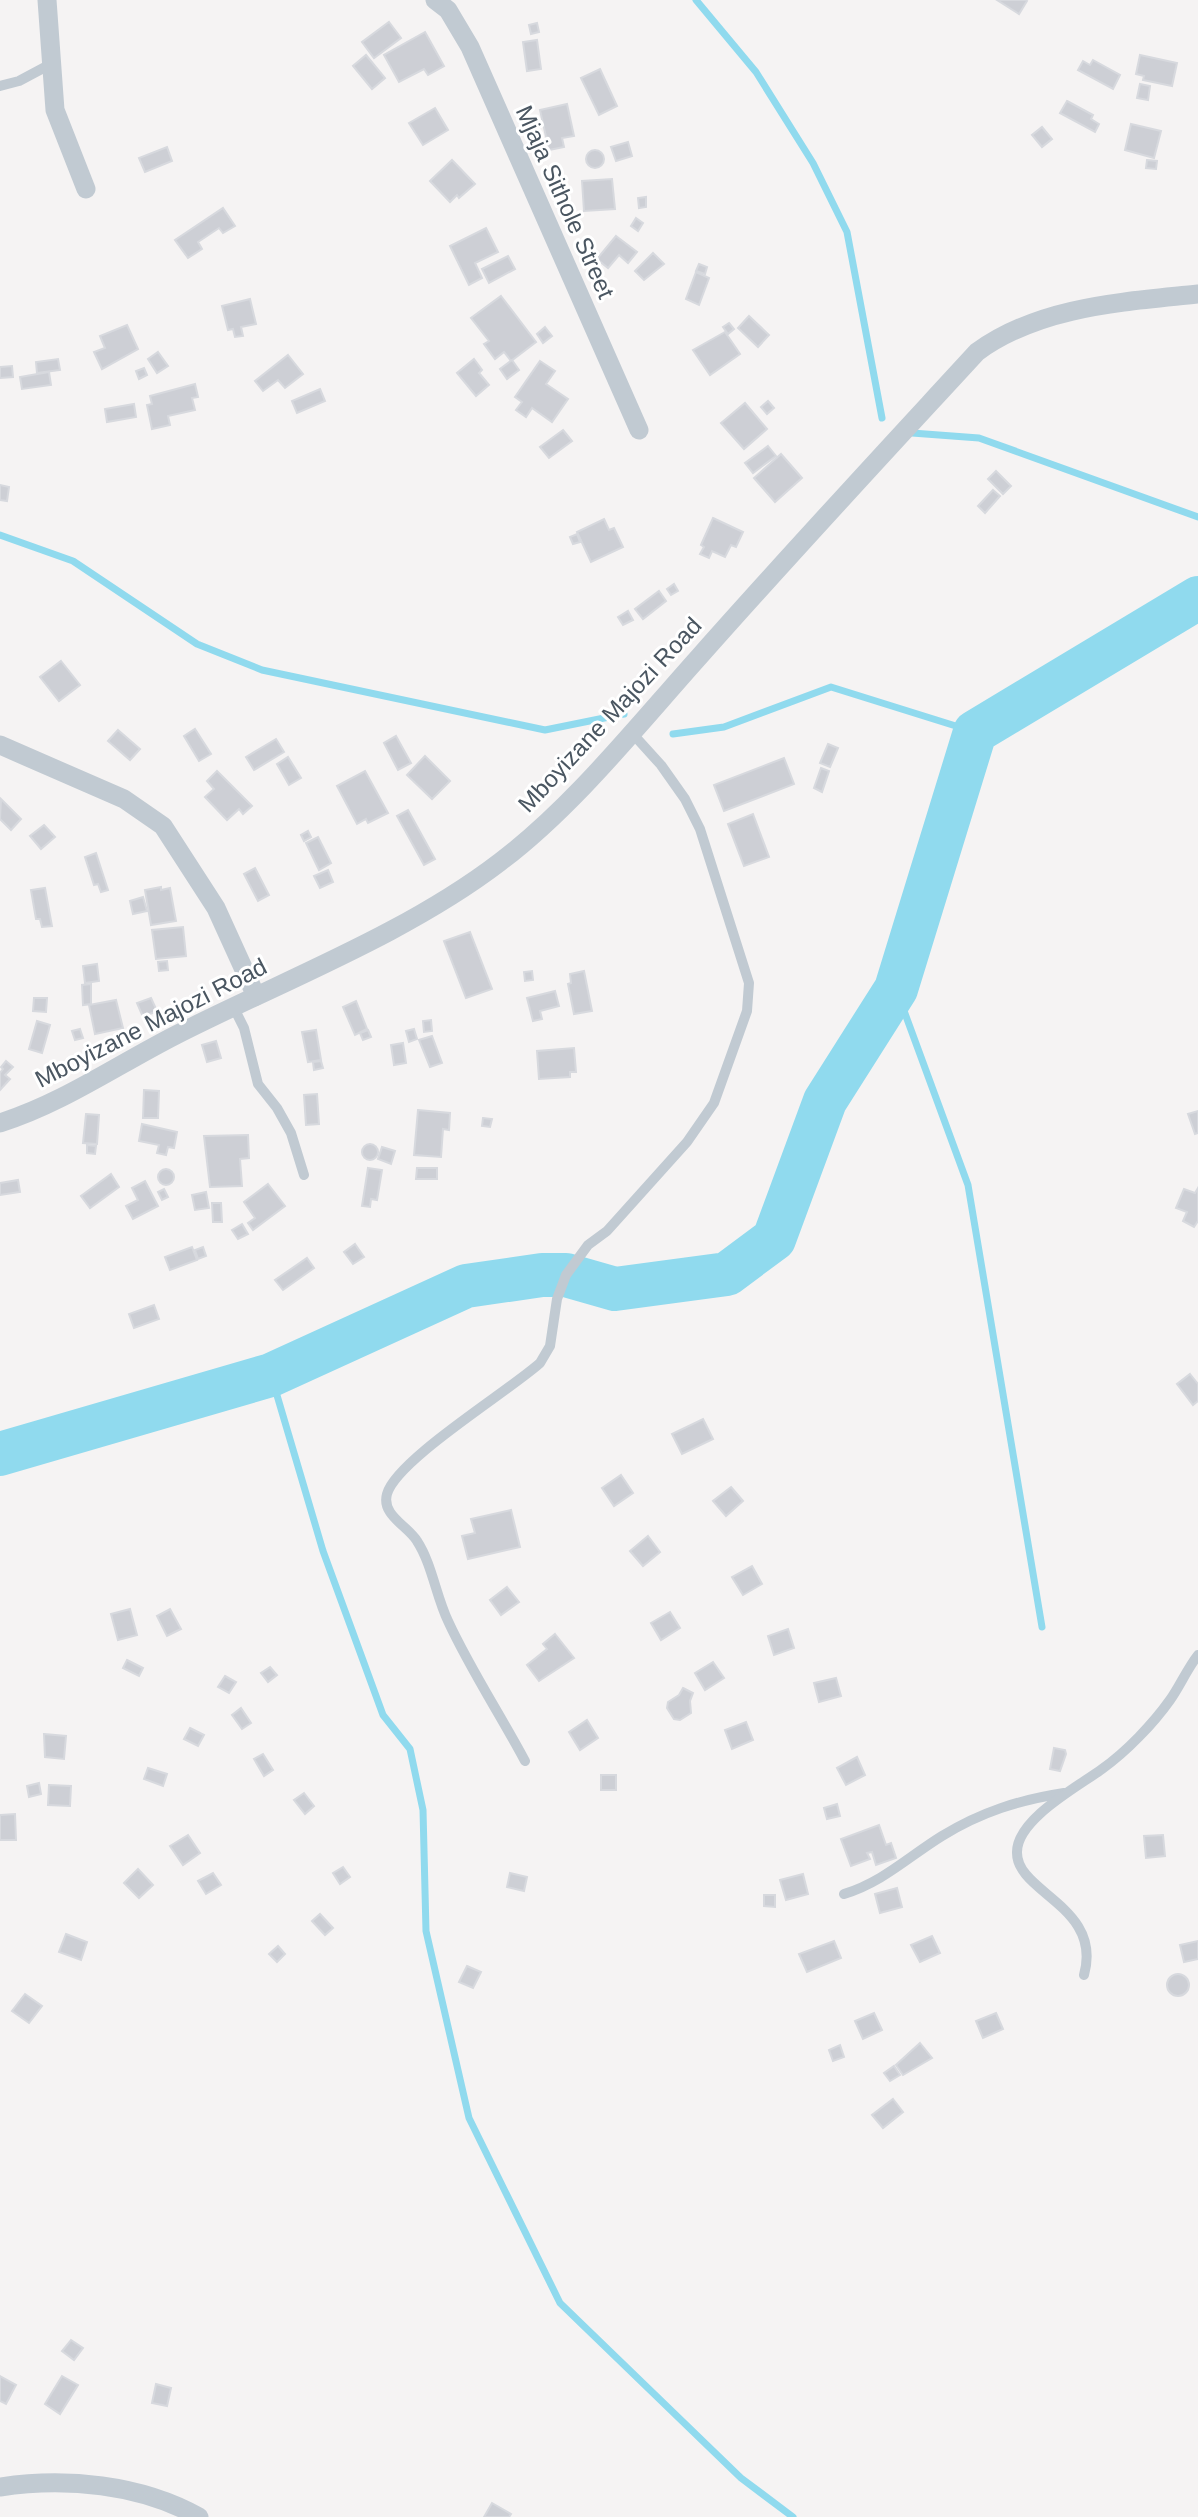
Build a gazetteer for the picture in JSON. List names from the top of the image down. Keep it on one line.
{"streets":{"street":["Mjaja Sithole Street","Mboyizane Majozi Road"]}}
